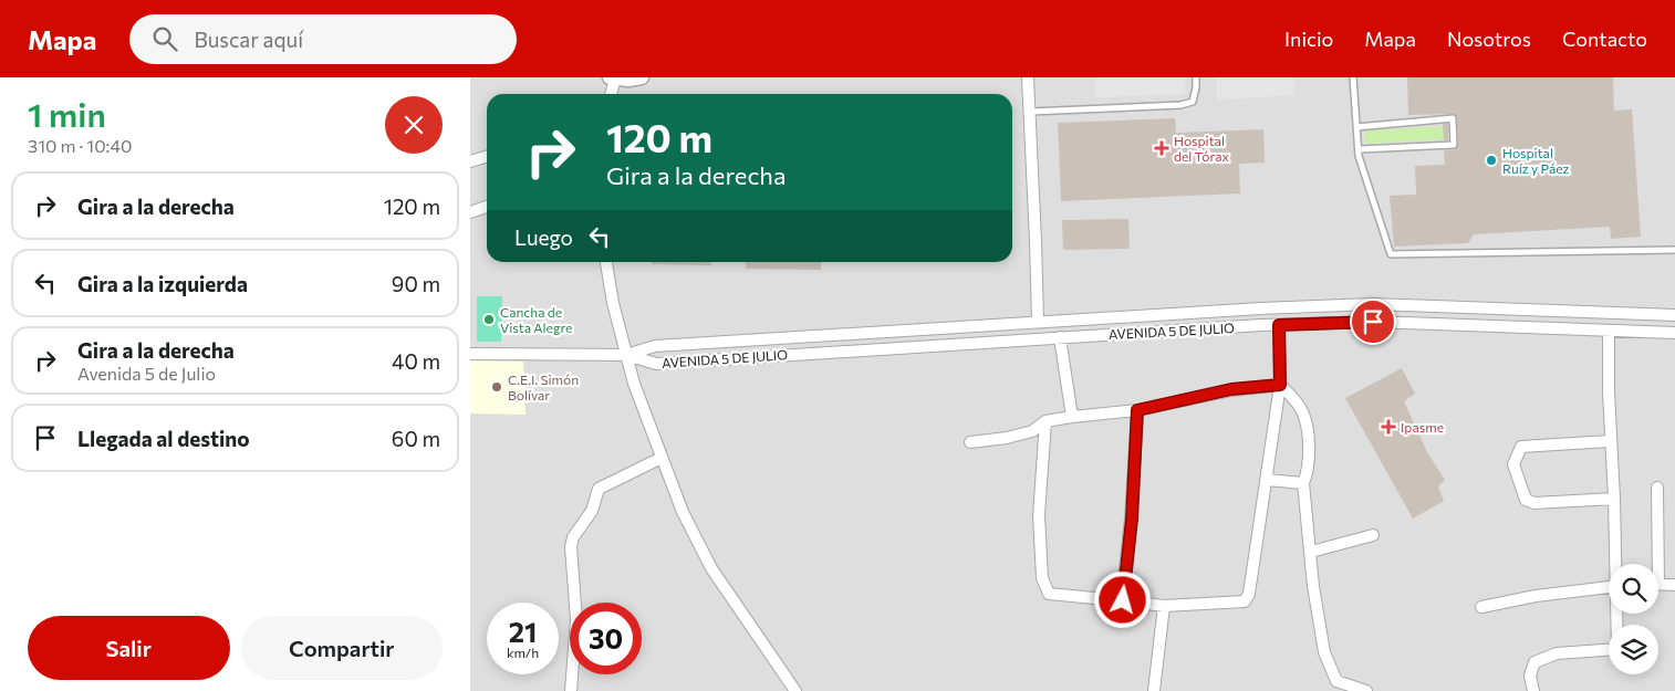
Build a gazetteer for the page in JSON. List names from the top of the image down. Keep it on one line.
{"streets":{"street":["AVENIDA 5 DE JULIO"]},"places":{"health":["Hospital del Tórax","Ipasme"],"other":["Hospital Ruíz y Páez","Cancha de Vista Alegre","C.E.I. Simón Bolívar"]},"page":{"header":"Mapa","search":"Buscar aquí","nav":["Inicio","Mapa","Nosotros","Contacto"],"heading":["1 min","310 m · 10:40"],"turn":["120 m","Gira a la derecha"],"list":[{"name":"Gira a la derecha","value":"120 m"},{"name":"Gira a la izquierda","value":"90 m"},{"name":"Gira a la derecha","note":"Avenida 5 de Julio","value":"40 m"},{"name":"Llegada al destino","value":"60 m"}],"then":"Luego","speed":"21 km/h","limit":"30","buttons":["Salir","Compartir"]}}
